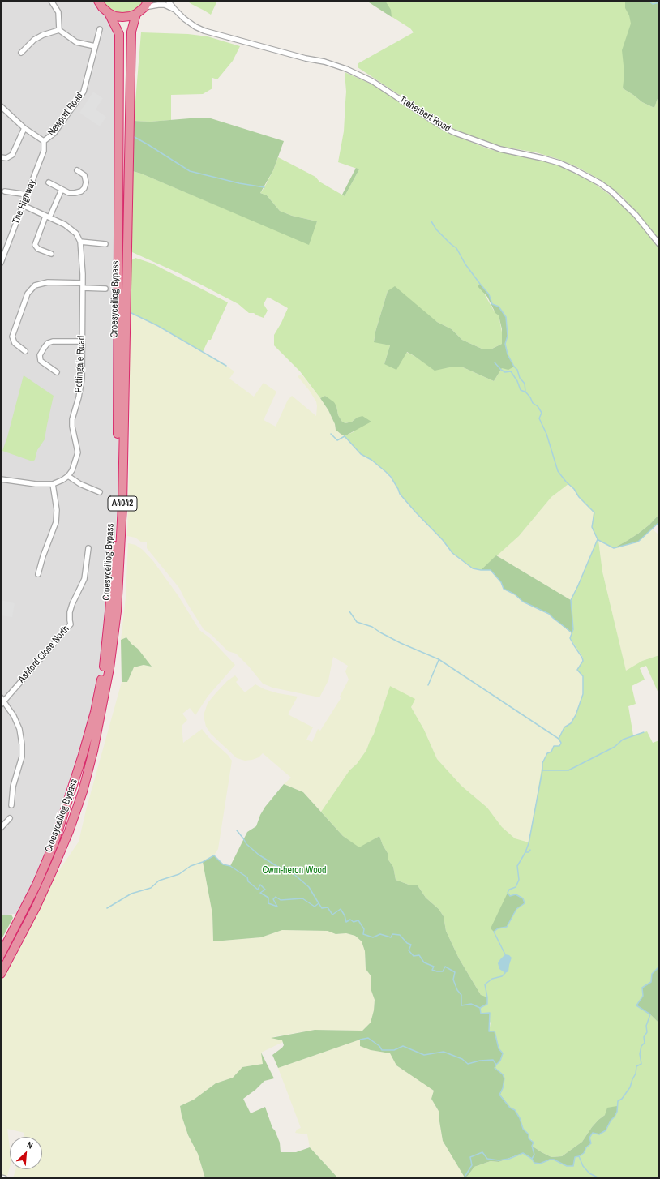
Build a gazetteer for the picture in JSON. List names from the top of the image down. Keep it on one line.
{"streets":{"highway":["Croesyceiliog Bypass","A4042"],"street":["Newport Road","Treherbert Road","The Highway","Pettingale Road","Ashford Close North"]},"crossings":[["Newport Road","The Highway"]],"parks":["Cwm-heron Wood"],"north":"top right"}
